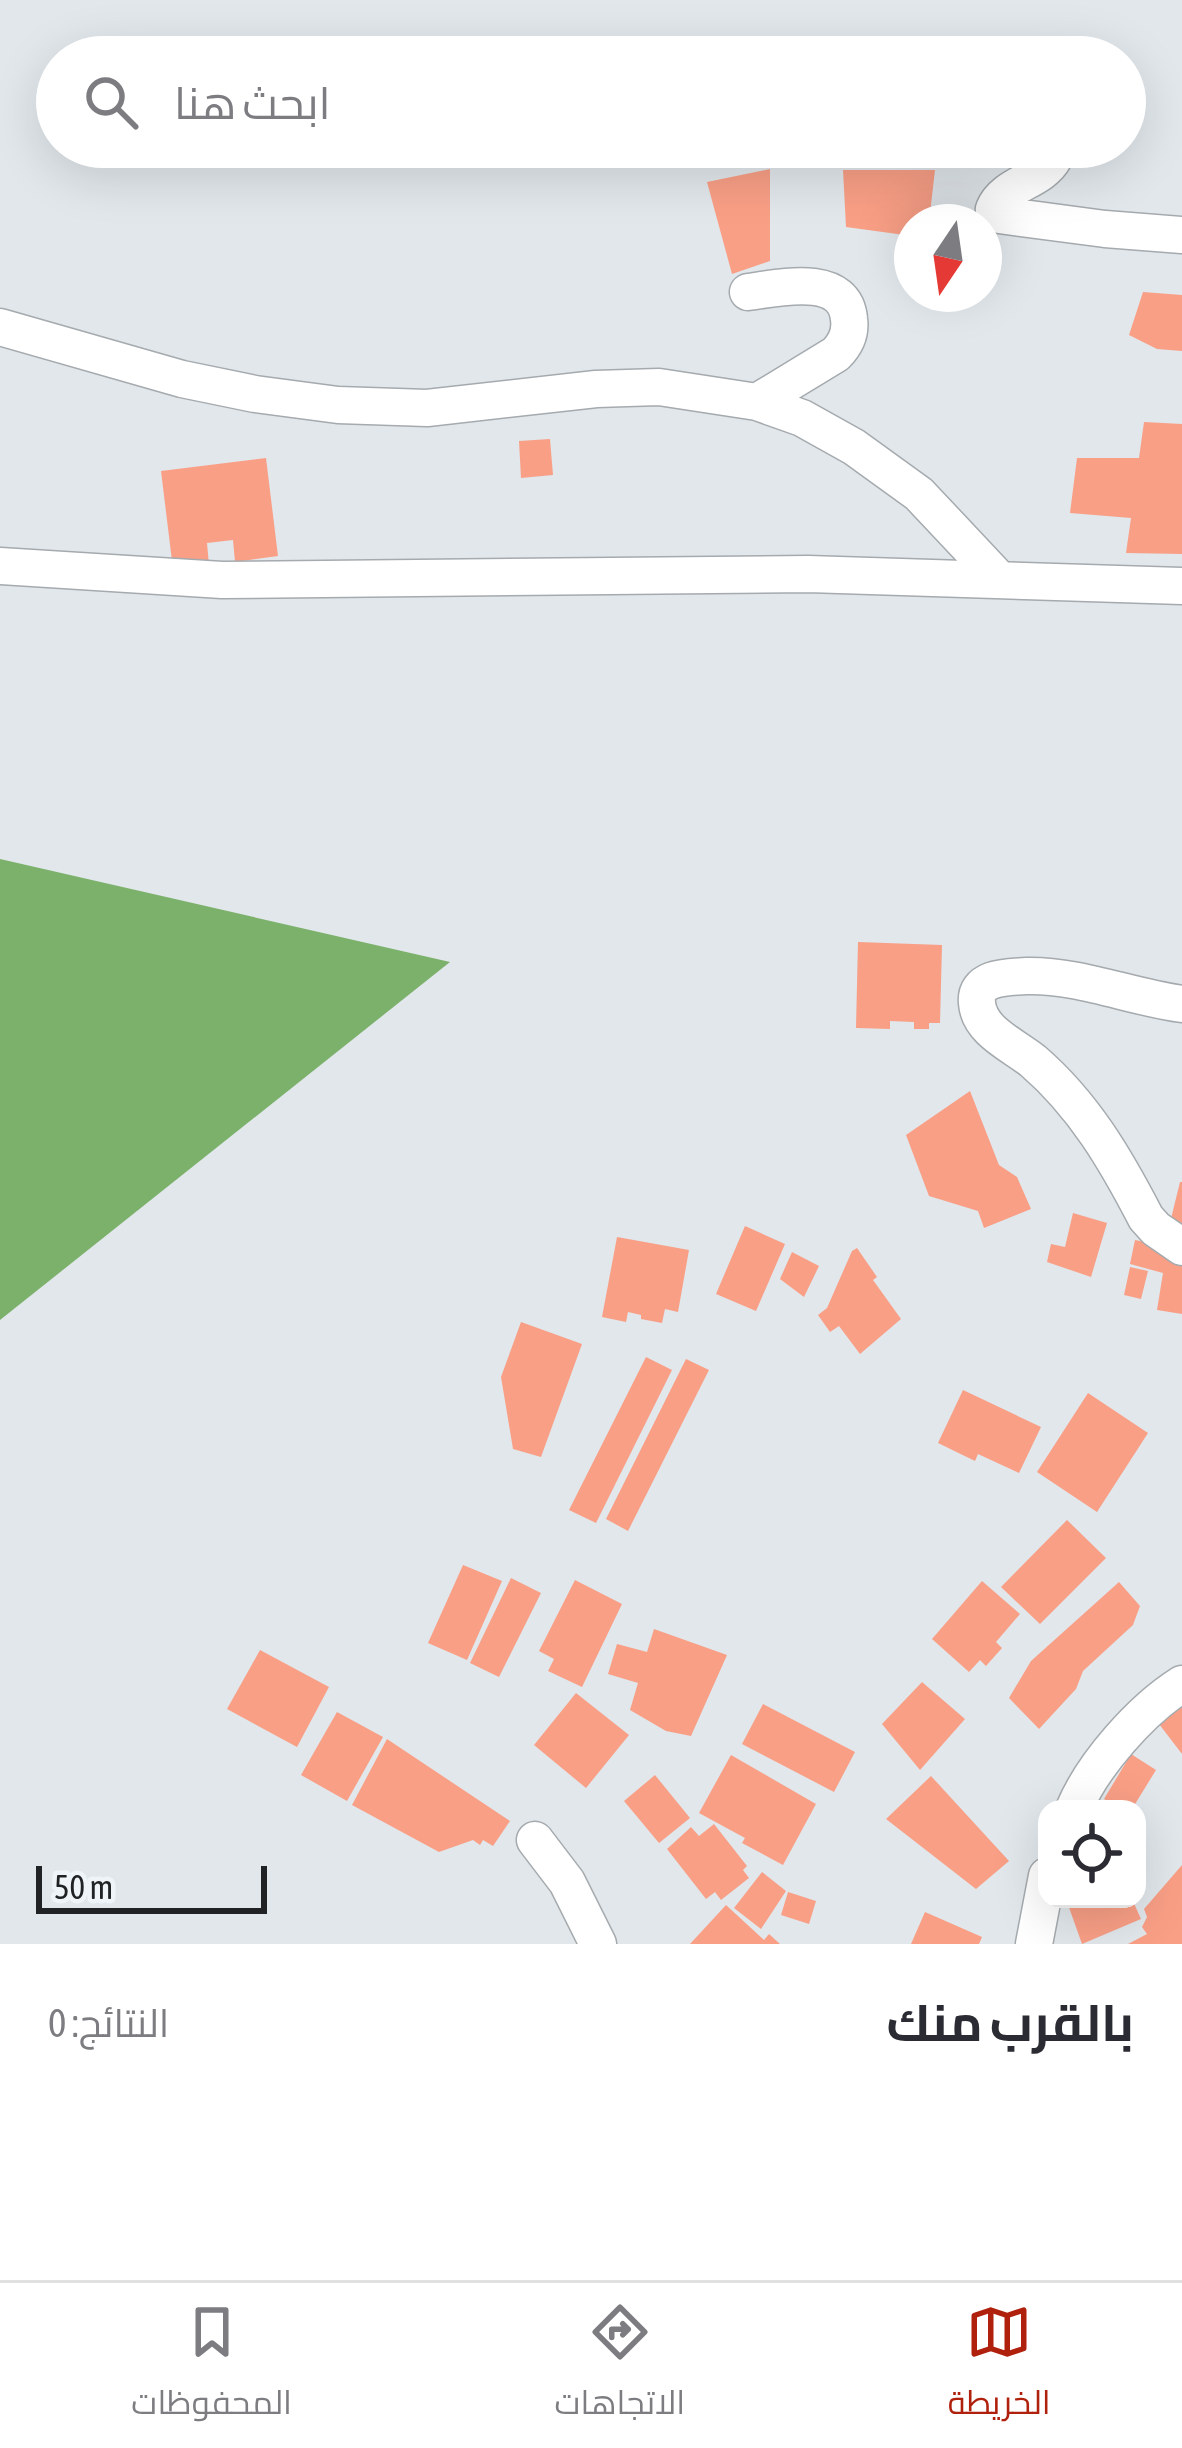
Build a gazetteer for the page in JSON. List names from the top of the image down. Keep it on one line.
{"scale_bar":"50 m","north":"bottom","page":{"search":"ابحث هنا","scale":"50 m","heading":["بالقرب منك","النتائج: 0"],"nav":["الخريطة","الاتجاهات","المحفوظات"]}}
